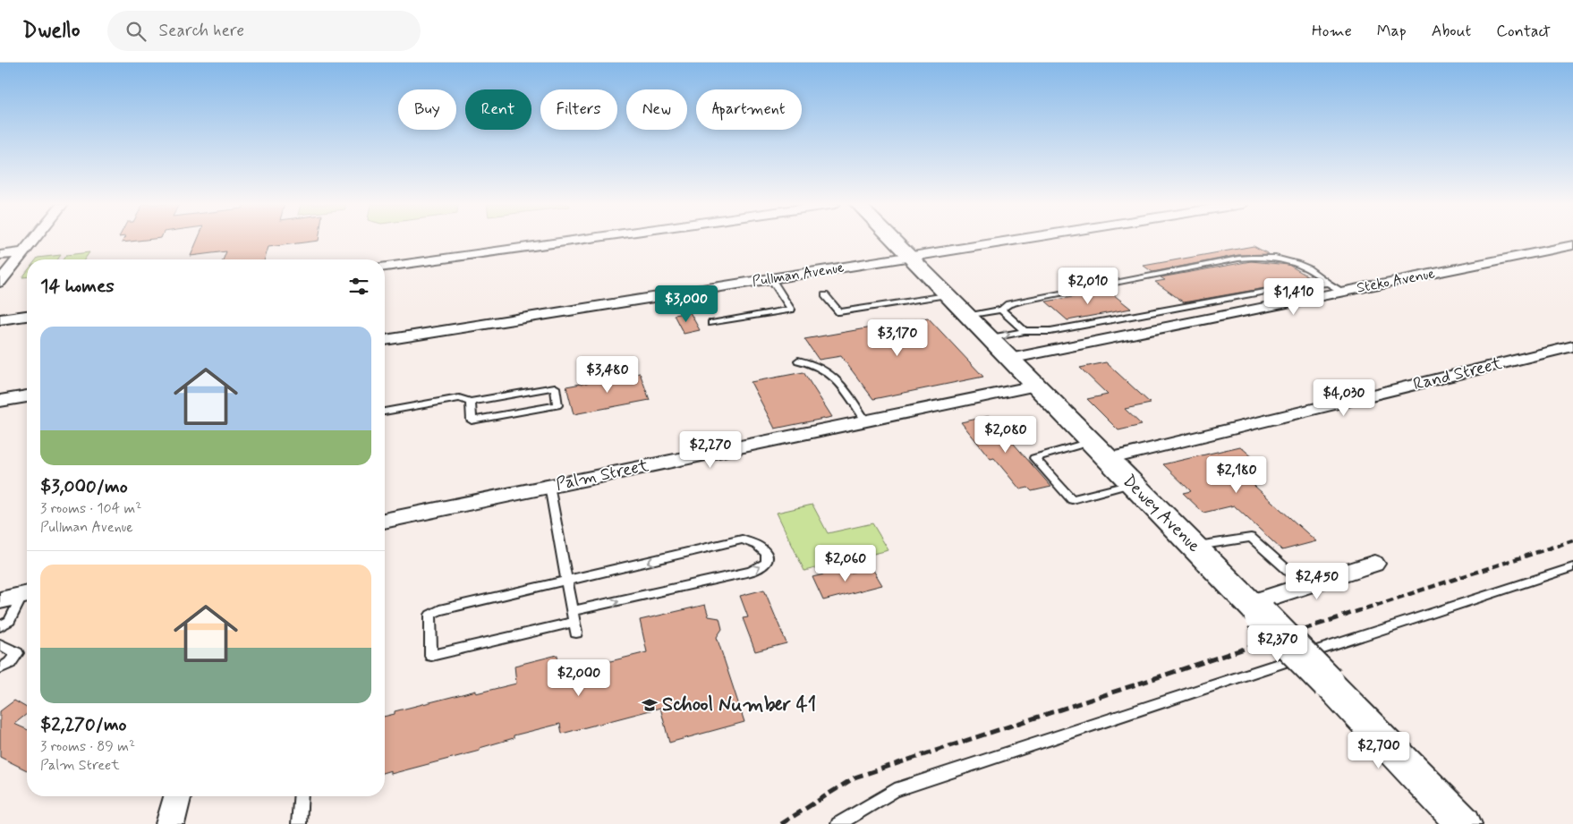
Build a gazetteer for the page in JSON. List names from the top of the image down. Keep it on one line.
{"streets":{"street":["Pullman Avenue","Steko Avenue","Rand Street","Palm Street","Dewey Avenue"]},"crossings":[["Pullman Avenue","Dewey Avenue"],["Steko Avenue","Dewey Avenue"],["Rand Street","Dewey Avenue"],["Palm Street","Dewey Avenue"]],"places":{"school or university":["School Number 41"]},"page":{"header":"Dwello","search":"Search here","nav":["Home","Map","About","Contact"],"chip":["Buy","Rent","Filters","New","Apartment"],"heading":"14 homes","price":["$2,010","$1,410","$3,000","$3,170","$3,480","$4,030","$2,080","$2,270","$2,180","$2,060","$2,450","$2,370","$2,000","$2,700"],"list":[{"name":"$3,000/mo","note":"3 rooms · 104 m² · Pullman Avenue"},{"name":"$2,270/mo","note":"3 rooms · 89 m² · Palm Street"}]}}
